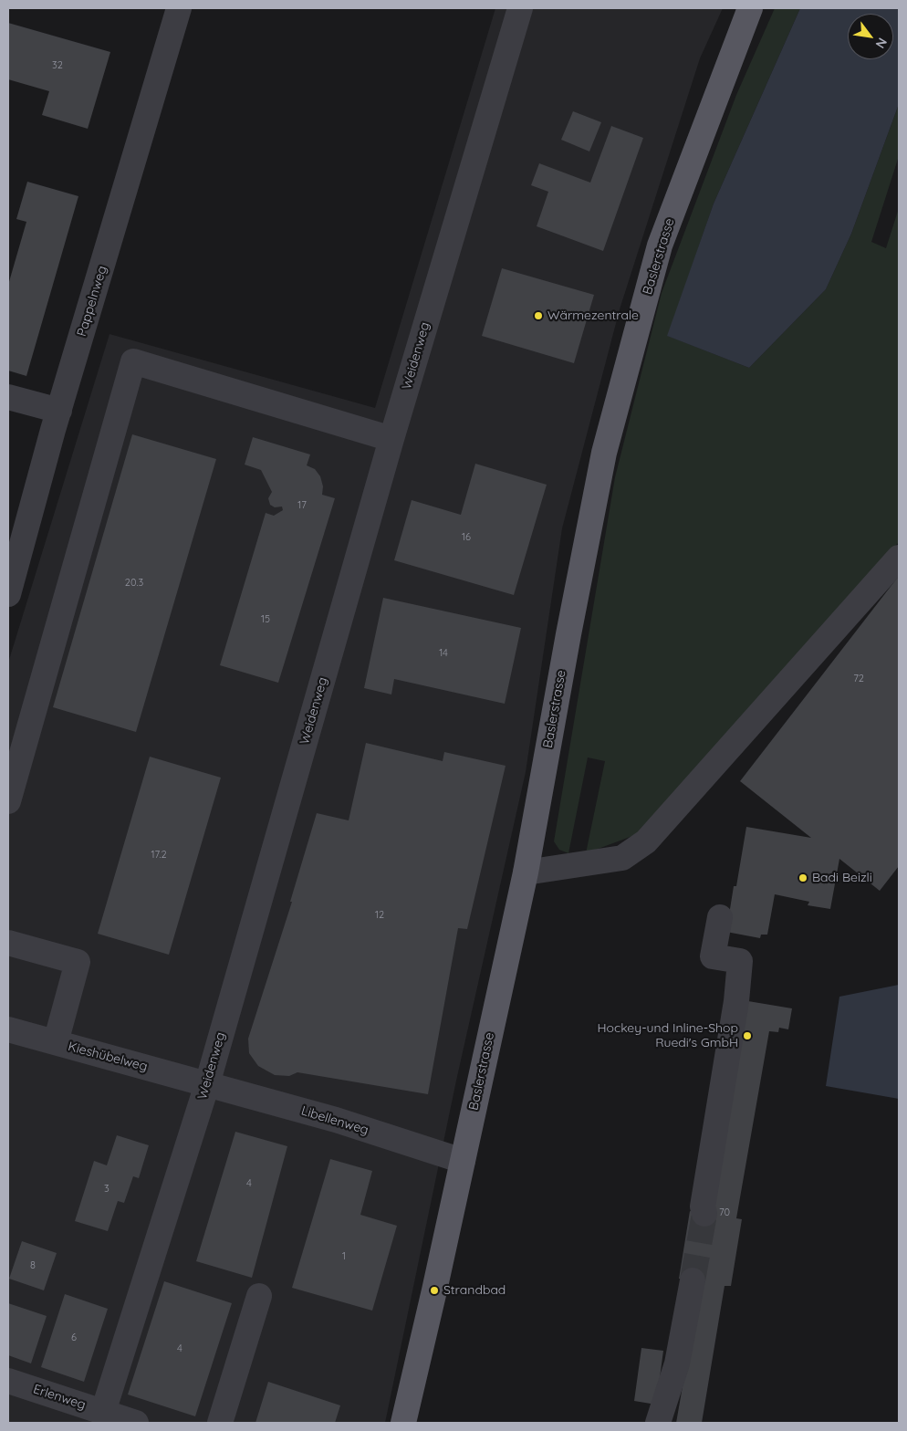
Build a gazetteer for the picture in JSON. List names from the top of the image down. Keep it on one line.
{"streets":{"main road":["Baslerstrasse"],"street":["Pappelnweg","Weidenweg","Kieshübelweg","Libellenweg","Erlenweg"]},"crossings":[["Baslerstrasse","Libellenweg"],["Weidenweg","Kieshübelweg"],["Weidenweg","Libellenweg"],["Weidenweg","Erlenweg"],["Kieshübelweg","Libellenweg"]],"places":["Wärmezentrale","Badi Beizli","Hockey-und Inline-Shop Ruedi's GmbH","Strandbad"],"house_numbers":["32","17","16","20.3","15","14","72","17.2","12","4","3","70","1","8","6","4"],"north":"bottom right"}
